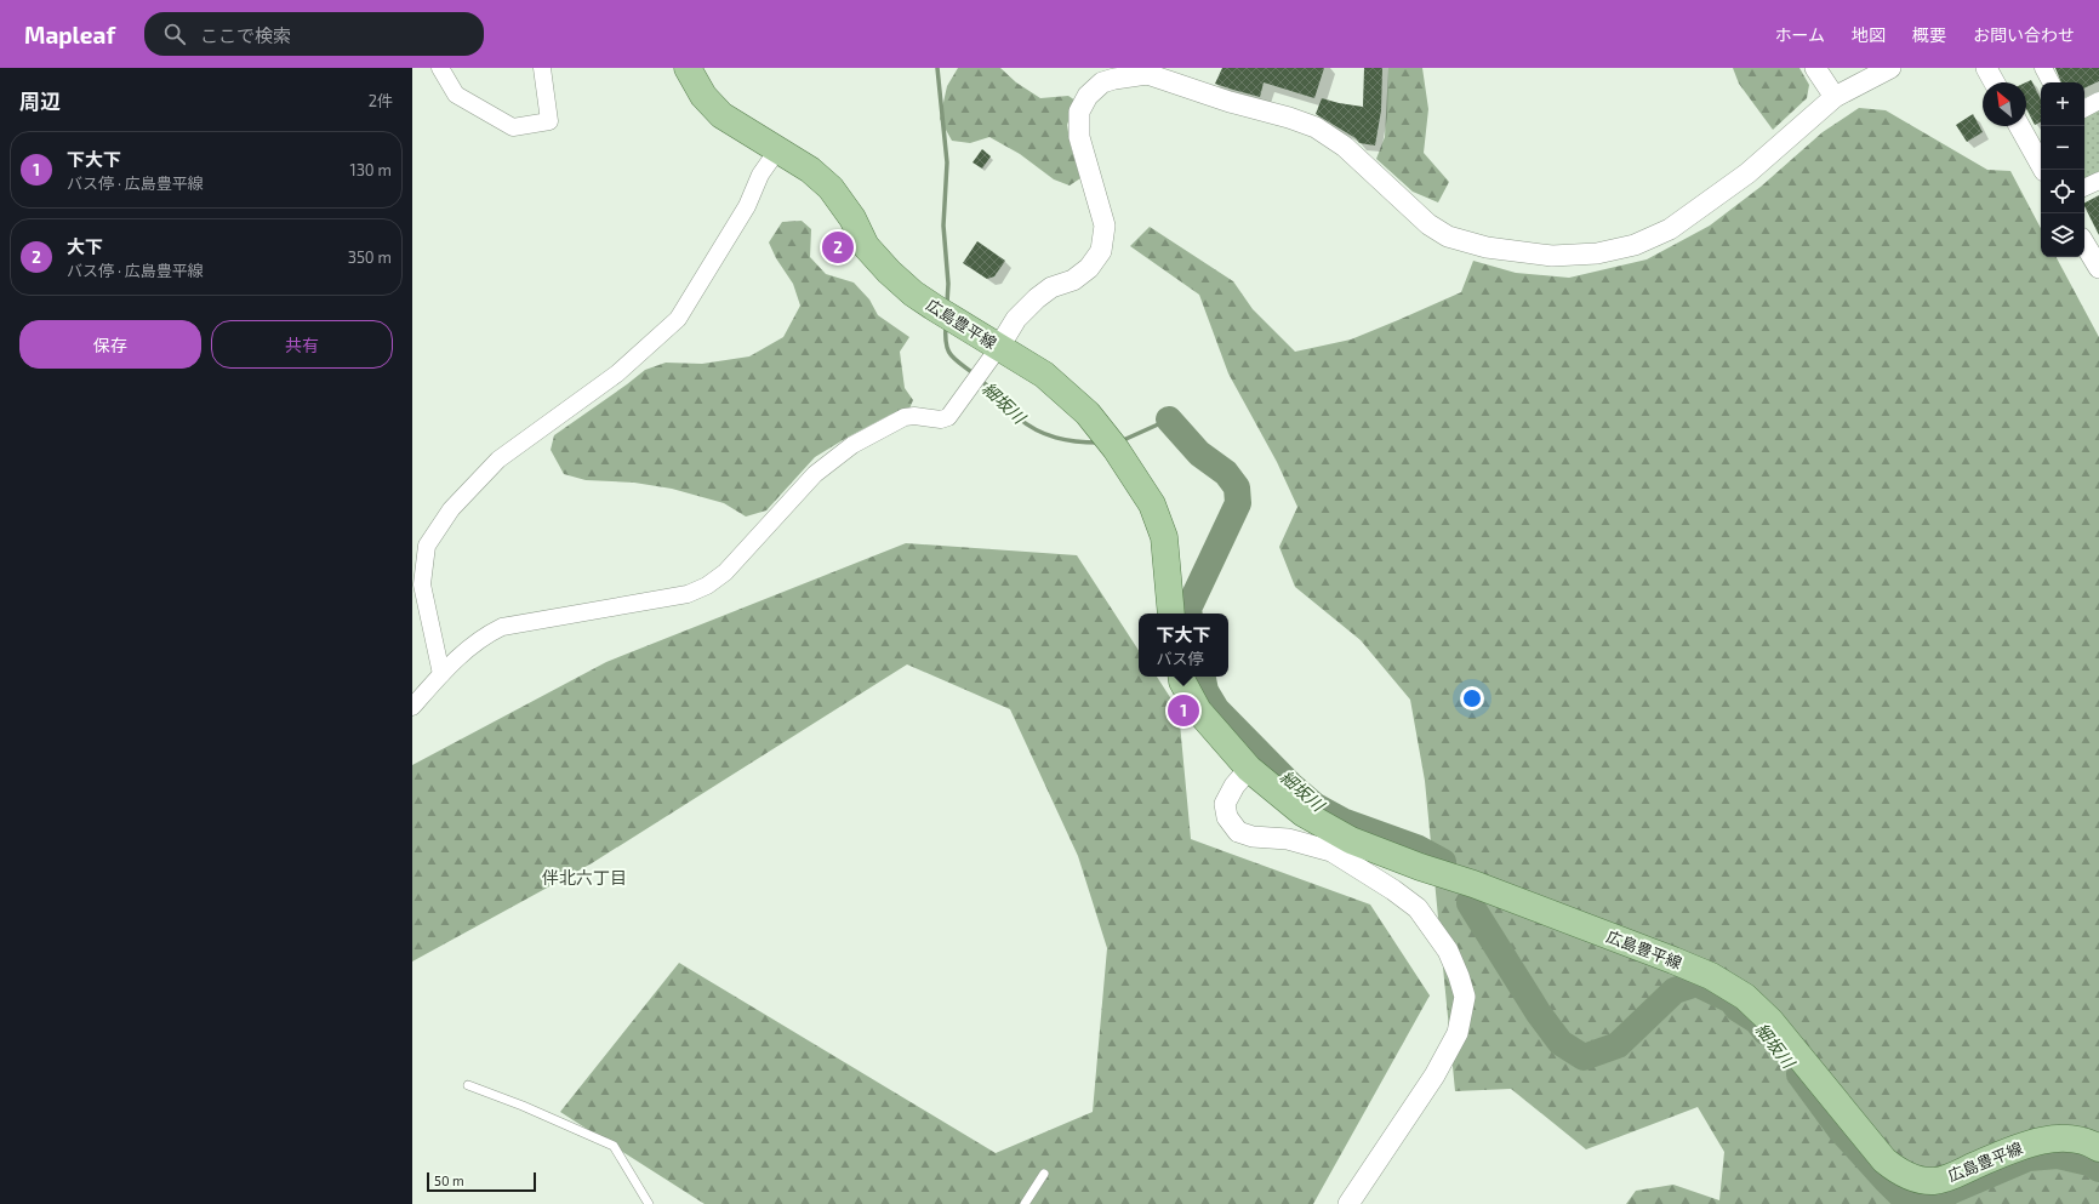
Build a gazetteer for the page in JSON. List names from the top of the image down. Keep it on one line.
{"streets":{"main road":["広島豊平線"]},"districts":["伴北六丁目"],"water":["細坂川"],"scale_bar":"50 m","north":"top left","page":{"header":"Mapleaf","search":"ここで検索","nav":["ホーム","地図","概要","お問い合わせ"],"heading":["周辺","2件"],"map_buttons":["+","−"],"list":[{"mark":"1","name":"下大下","note":"バス停 · 広島豊平線","value":"130 m"},{"mark":"2","name":"大下","note":"バス停 · 広島豊平線","value":"350 m"}],"pins":["2","1"],"buttons":["保存","共有"],"popup":["下大下","バス停"],"scale":"50 m"}}
